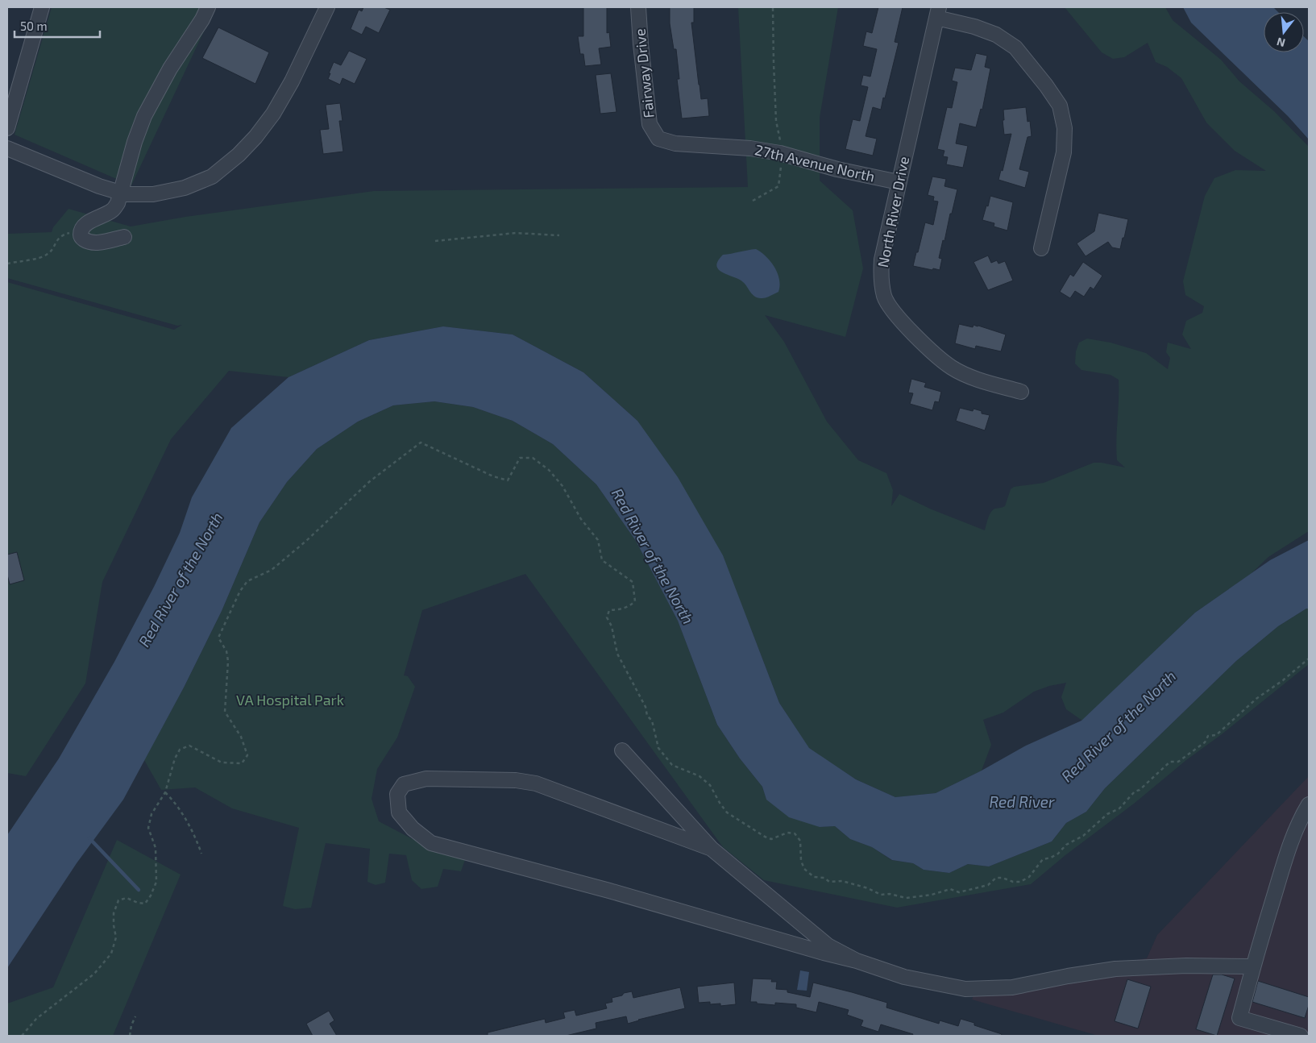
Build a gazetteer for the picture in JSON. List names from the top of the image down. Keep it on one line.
{"streets":{"street":["Fairway Drive","27th Avenue North","North River Drive"]},"crossings":[["Fairway Drive","27th Avenue North"],["27th Avenue North","North River Drive"]],"water":["Red River of the North","Red River"],"parks":["VA Hospital Park"],"scale_bar":"50 m","north":"bottom"}
